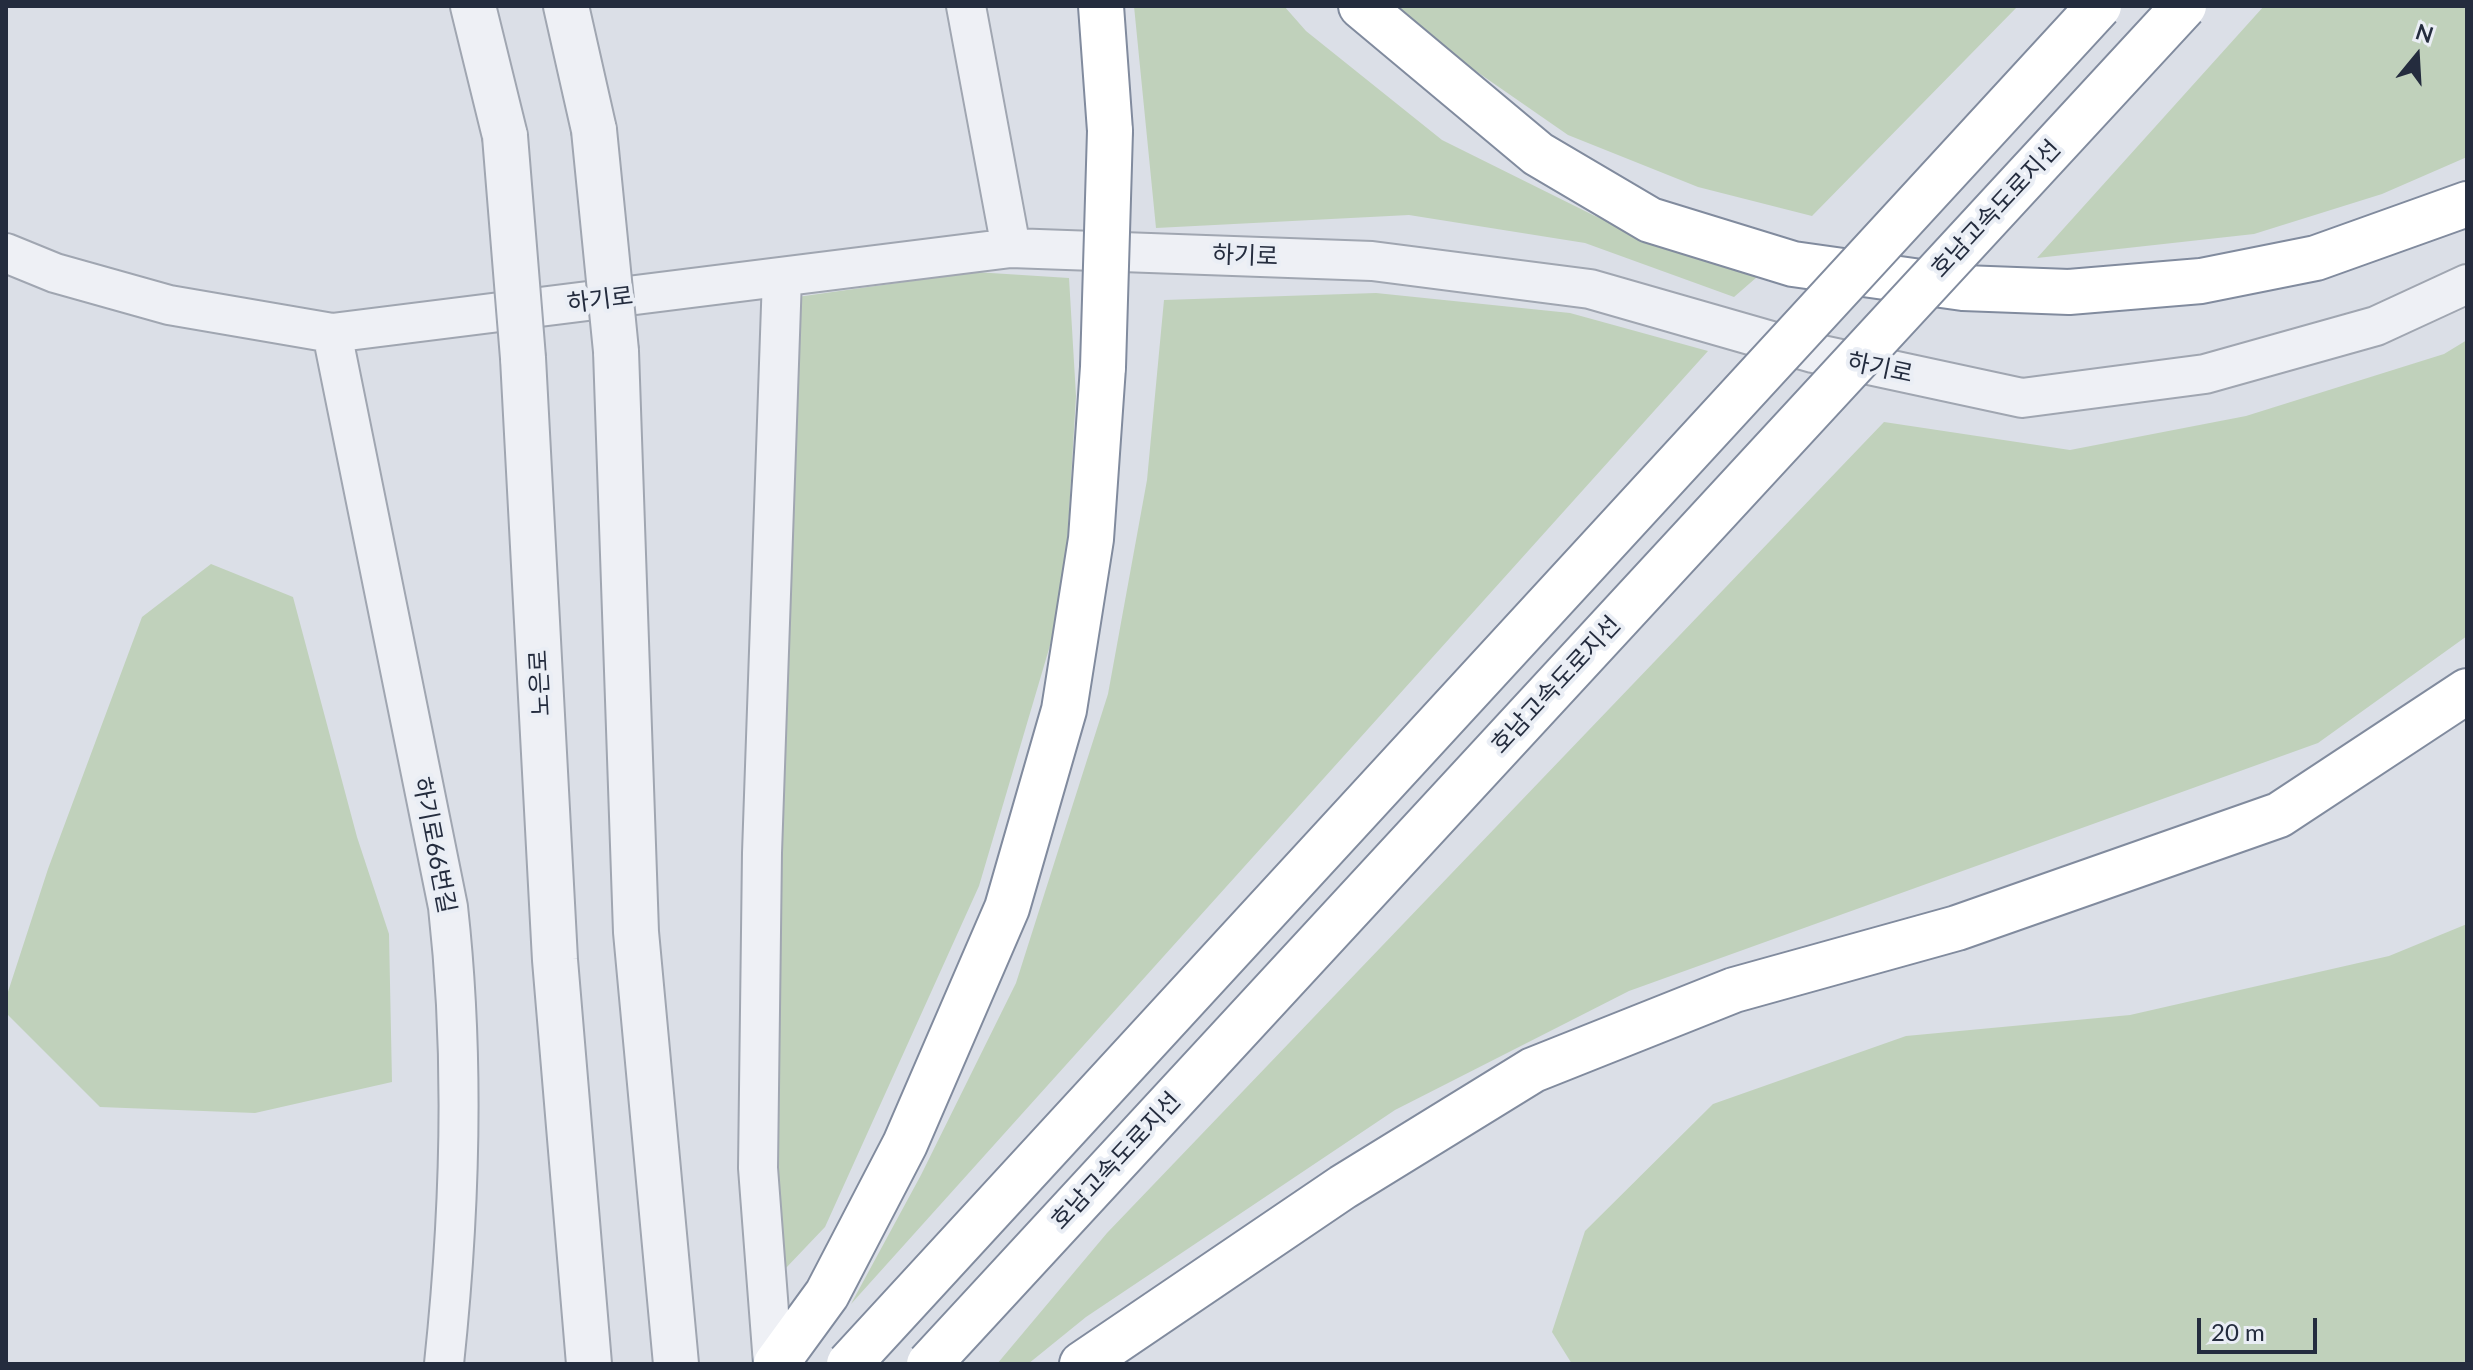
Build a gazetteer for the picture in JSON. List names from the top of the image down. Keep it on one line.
{"streets":{"highway":["호남고속도로지선"],"street":["하기로","노은로","하기로66번길"]},"crossings":[["하기로","하기로66번길"]],"scale_bar":"20 m","north":"top"}
